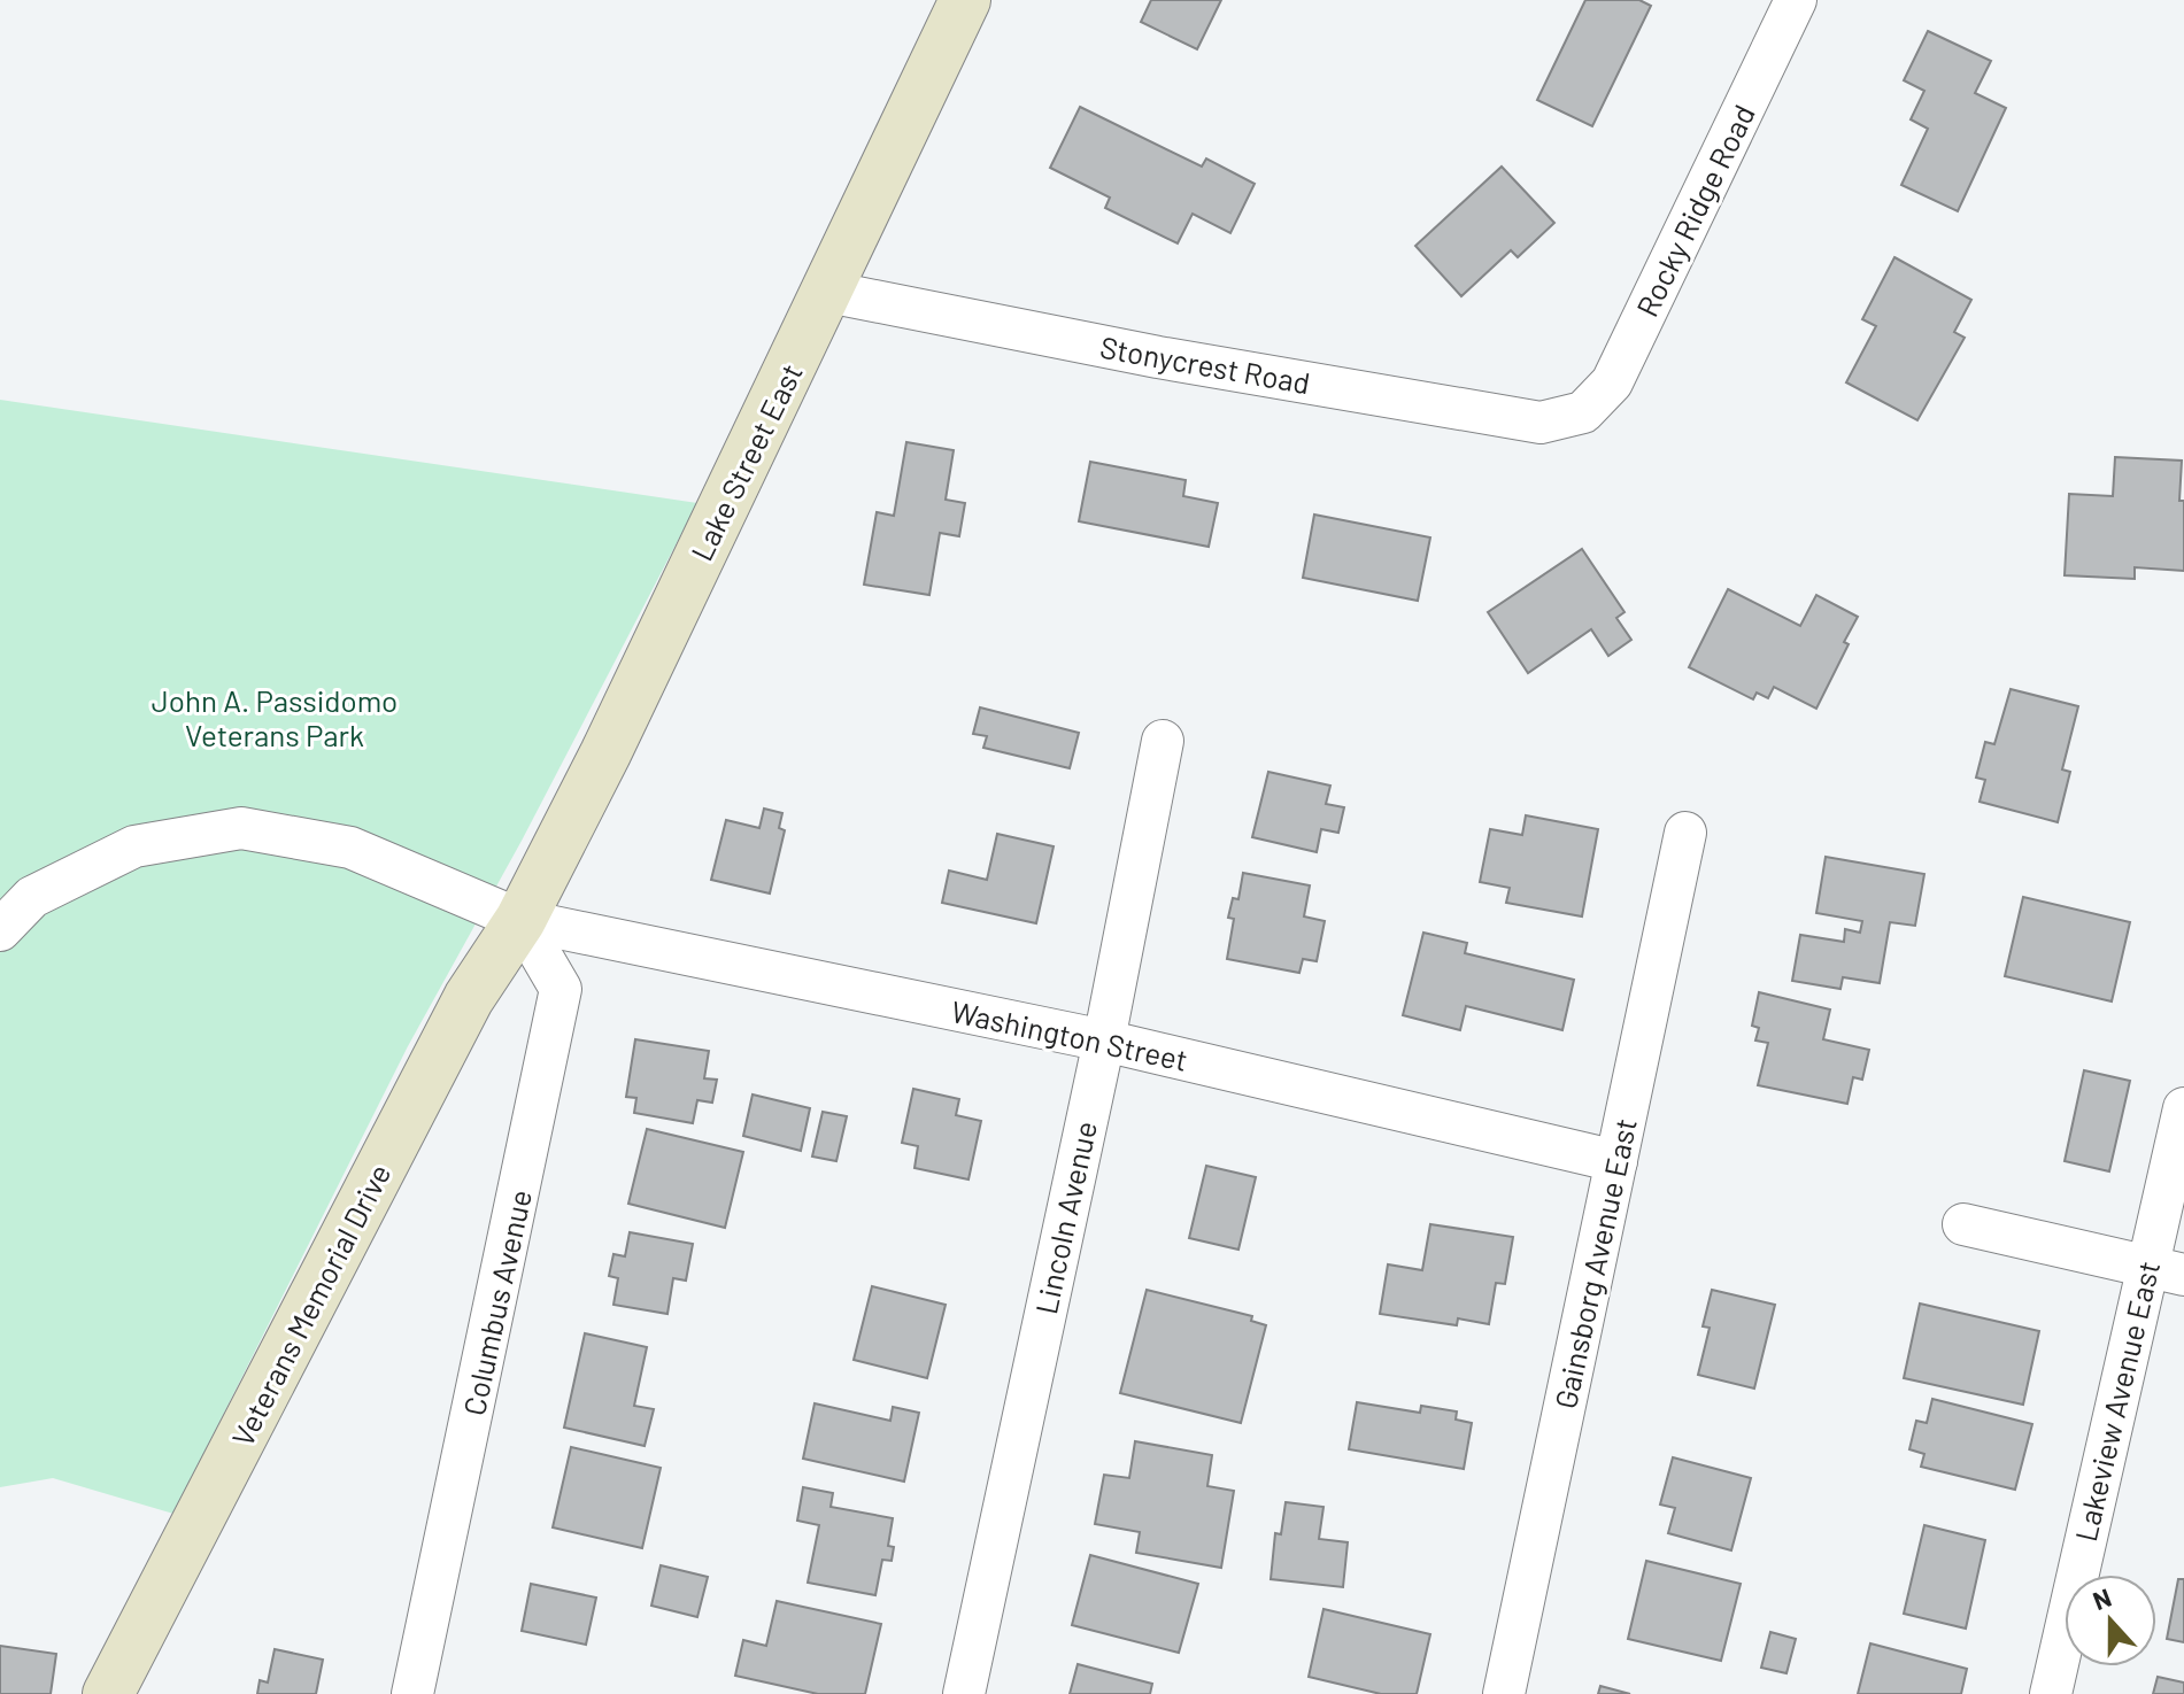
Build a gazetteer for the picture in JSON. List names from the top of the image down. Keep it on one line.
{"streets":{"main road":["Lake Street East","Veterans Memorial Drive"],"street":["Rocky Ridge Road","Stonycrest Road","Washington Street","Lincoln Avenue","Gainsborg Avenue East","Columbus Avenue","Lakeview Avenue East"]},"crossings":[["Rocky Ridge Road","Stonycrest Road"],["Stonycrest Road","Lake Street East"],["Lake Street East","Washington Street"],["Lake Street East","Columbus Avenue"],["Lake Street East","Veterans Memorial Drive"],["Washington Street","Lincoln Avenue"],["Washington Street","Gainsborg Avenue East"],["Washington Street","Columbus Avenue"],["Washington Street","Veterans Memorial Drive"],["Columbus Avenue","Veterans Memorial Drive"]],"parks":["John A. Passidomo Veterans Park"],"north":"top"}
